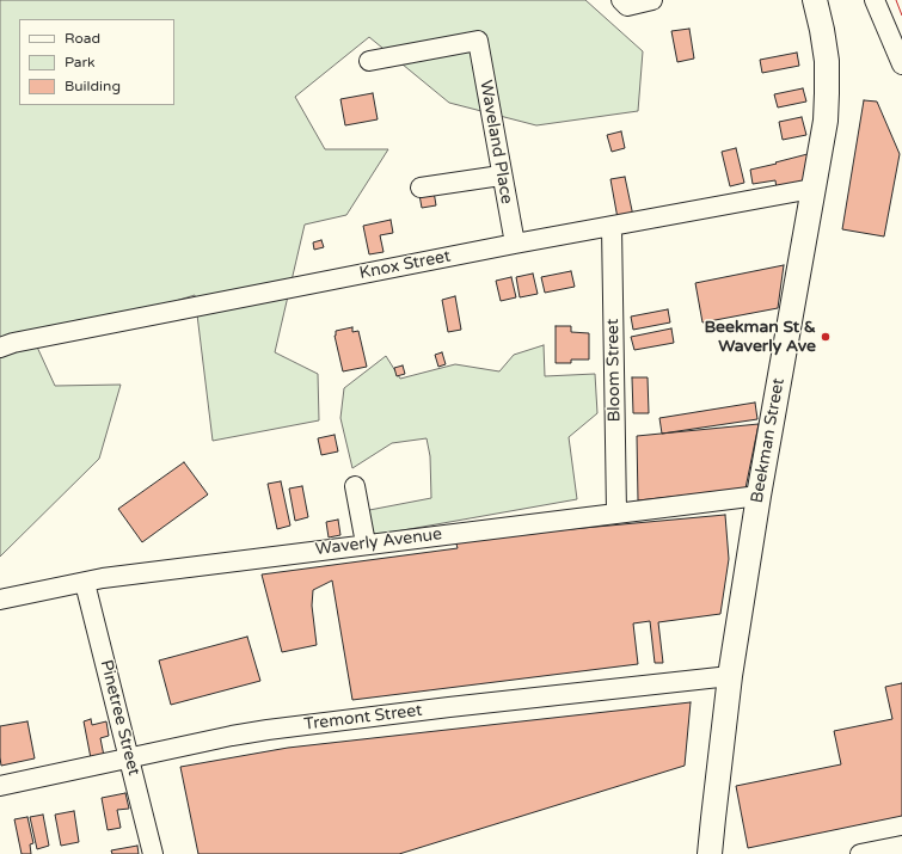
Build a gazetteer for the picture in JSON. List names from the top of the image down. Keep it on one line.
{"streets":{"main road":["Beekman Street"],"street":["Waveland Place","Knox Street","Bloom Street","Waverly Avenue","Pinetree Street","Tremont Street"]},"crossings":[["Waveland Place","Knox Street"],["Knox Street","Bloom Street"],["Knox Street","Beekman Street"],["Bloom Street","Waverly Avenue"],["Beekman Street","Waverly Avenue"],["Beekman Street","Tremont Street"],["Waverly Avenue","Pinetree Street"],["Pinetree Street","Tremont Street"]],"places":["Beekman St & Waverly Ave"],"legend":["Road","Park","Building"]}
